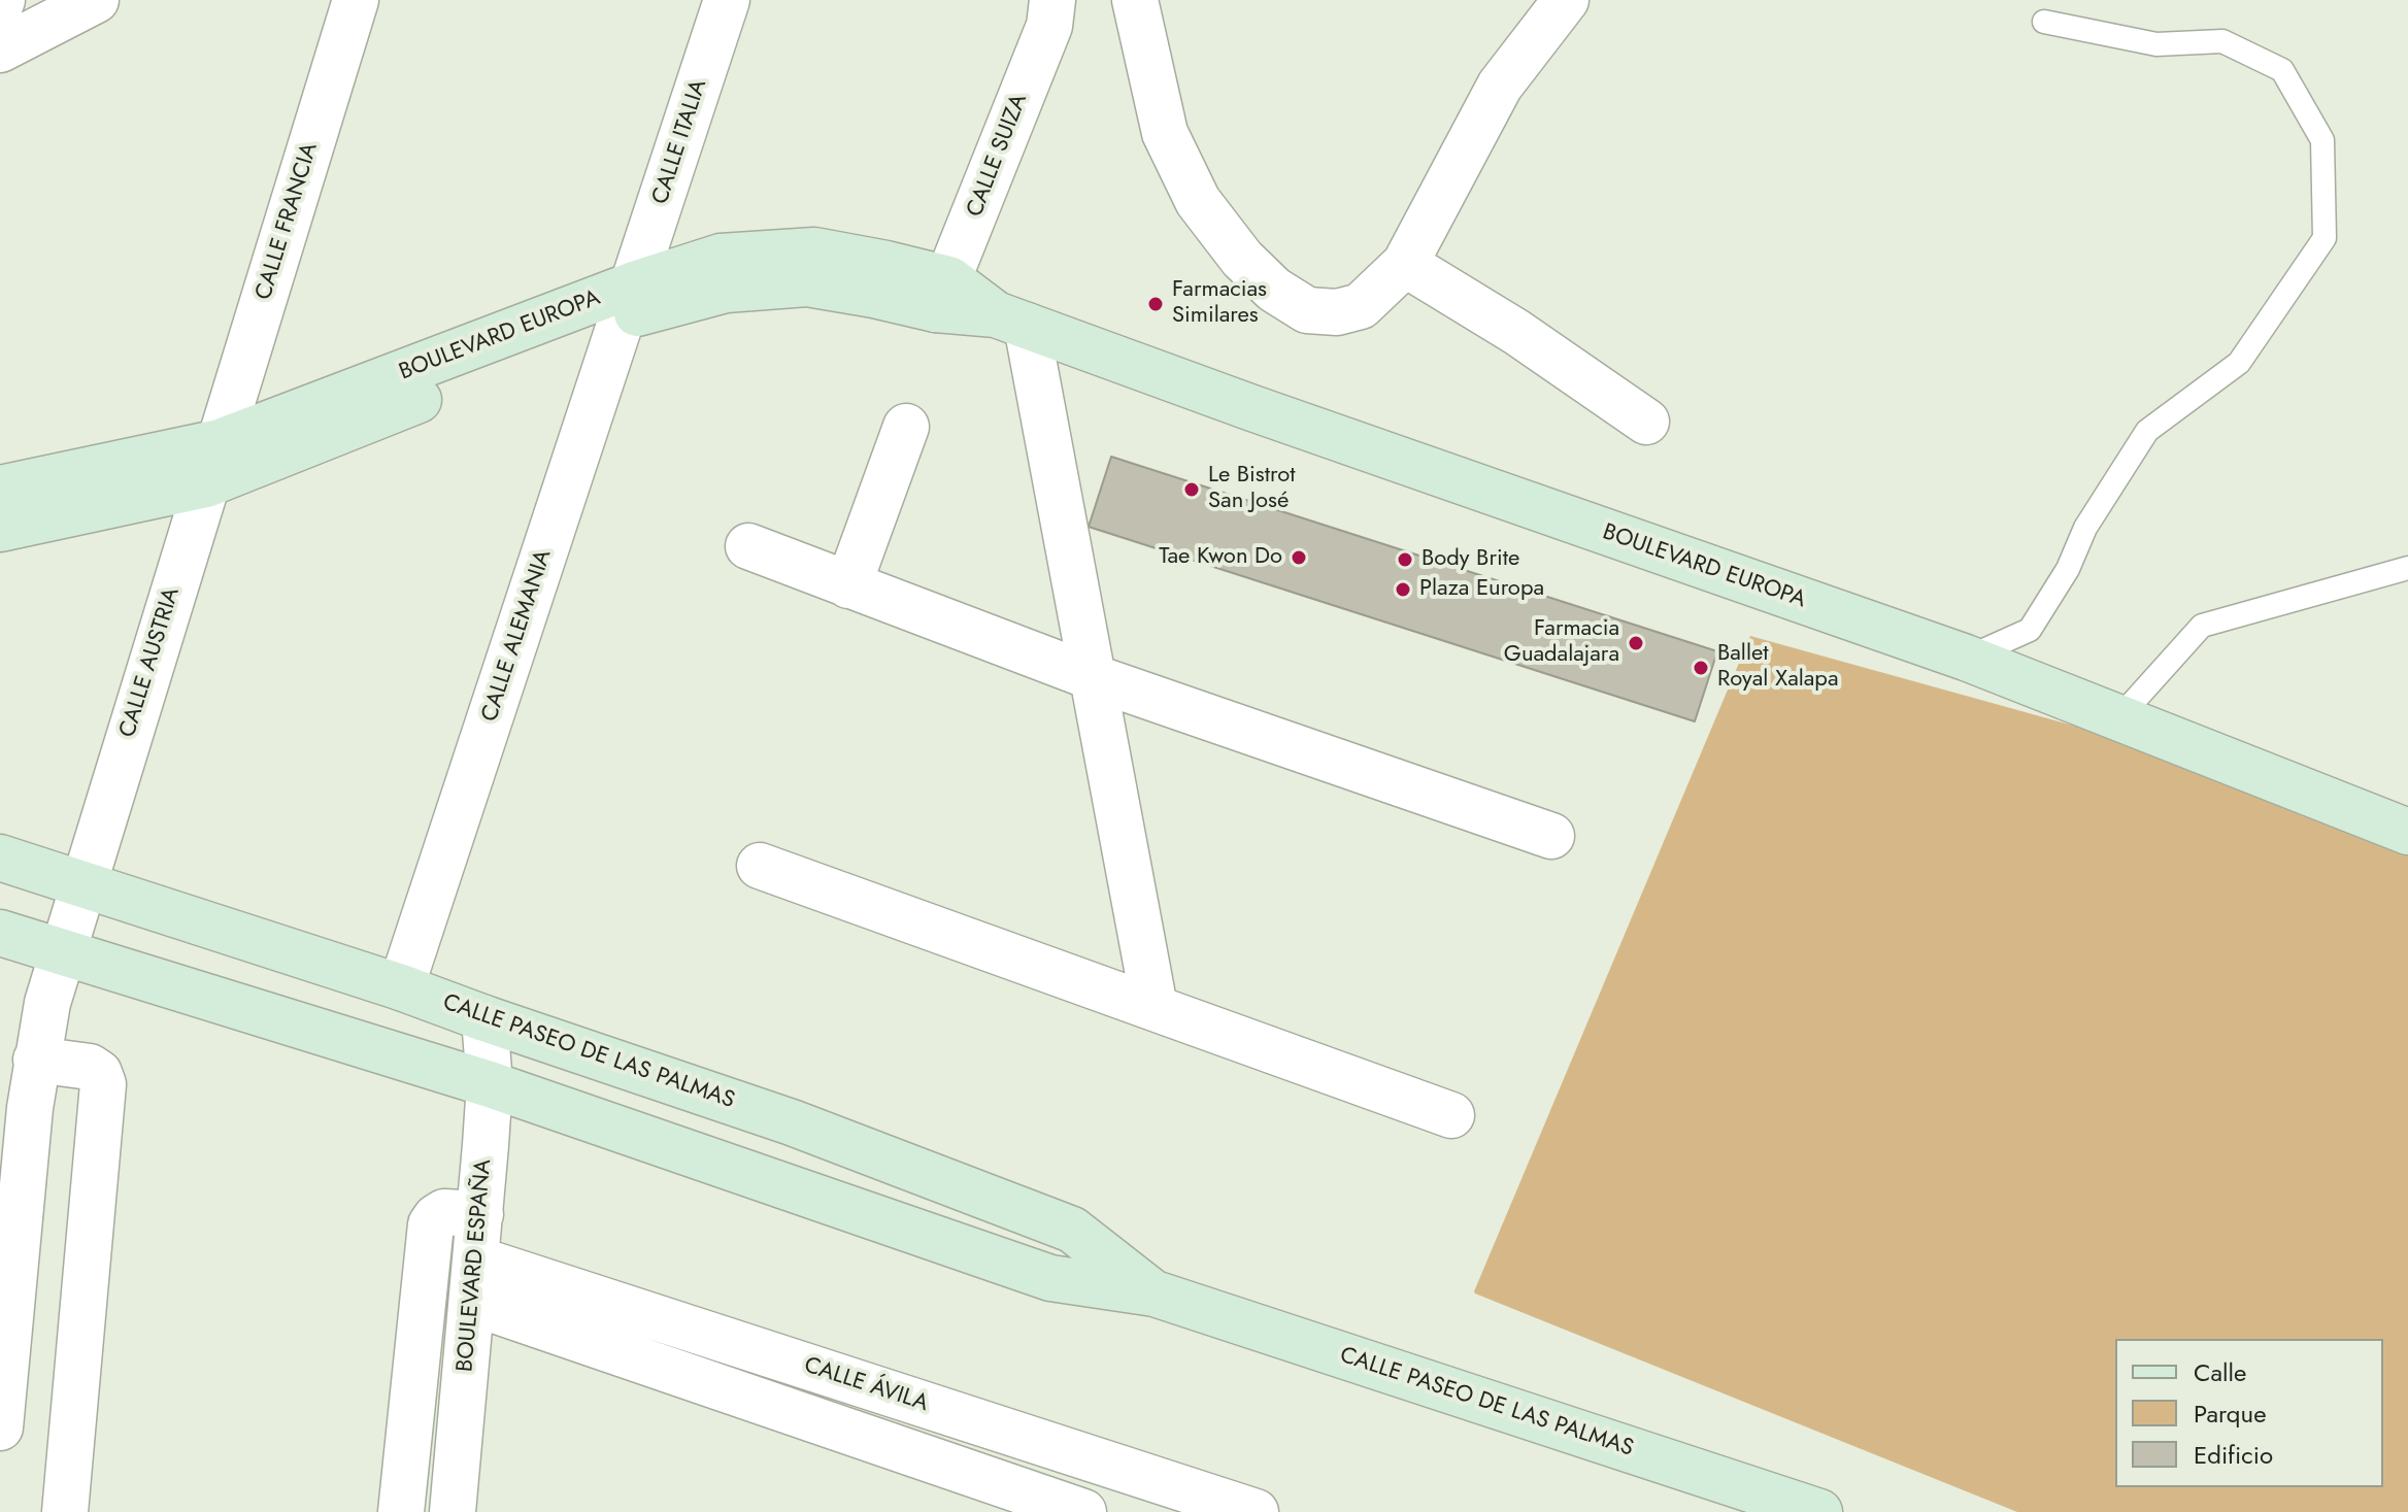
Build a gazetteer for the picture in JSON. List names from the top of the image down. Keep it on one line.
{"streets":{"main road":["BOULEVARD EUROPA","CALLE PASEO DE LAS PALMAS"],"street":["CALLE ITALIA","CALLE SUIZA","CALLE FRANCIA","CALLE ALEMANIA","CALLE AUSTRIA","BOULEVARD ESPAÑA","CALLE ÁVILA"]},"crossings":[["CALLE ITALIA","BOULEVARD EUROPA"],["CALLE ITALIA","CALLE ALEMANIA"],["CALLE SUIZA","BOULEVARD EUROPA"],["CALLE FRANCIA","BOULEVARD EUROPA"],["CALLE FRANCIA","CALLE AUSTRIA"],["BOULEVARD EUROPA","CALLE ALEMANIA"],["BOULEVARD EUROPA","CALLE AUSTRIA"],["CALLE ALEMANIA","CALLE PASEO DE LAS PALMAS"],["CALLE AUSTRIA","CALLE PASEO DE LAS PALMAS"],["CALLE PASEO DE LAS PALMAS","BOULEVARD ESPAÑA"],["BOULEVARD ESPAÑA","CALLE ÁVILA"]],"places":["Farmacias Similares","Le Bistrot San José","Tae Kwon Do","Body Brite","Plaza Europa","Farmacia Guadalajara","Ballet Royal Xalapa"],"legend":["Calle","Parque","Edificio"]}
